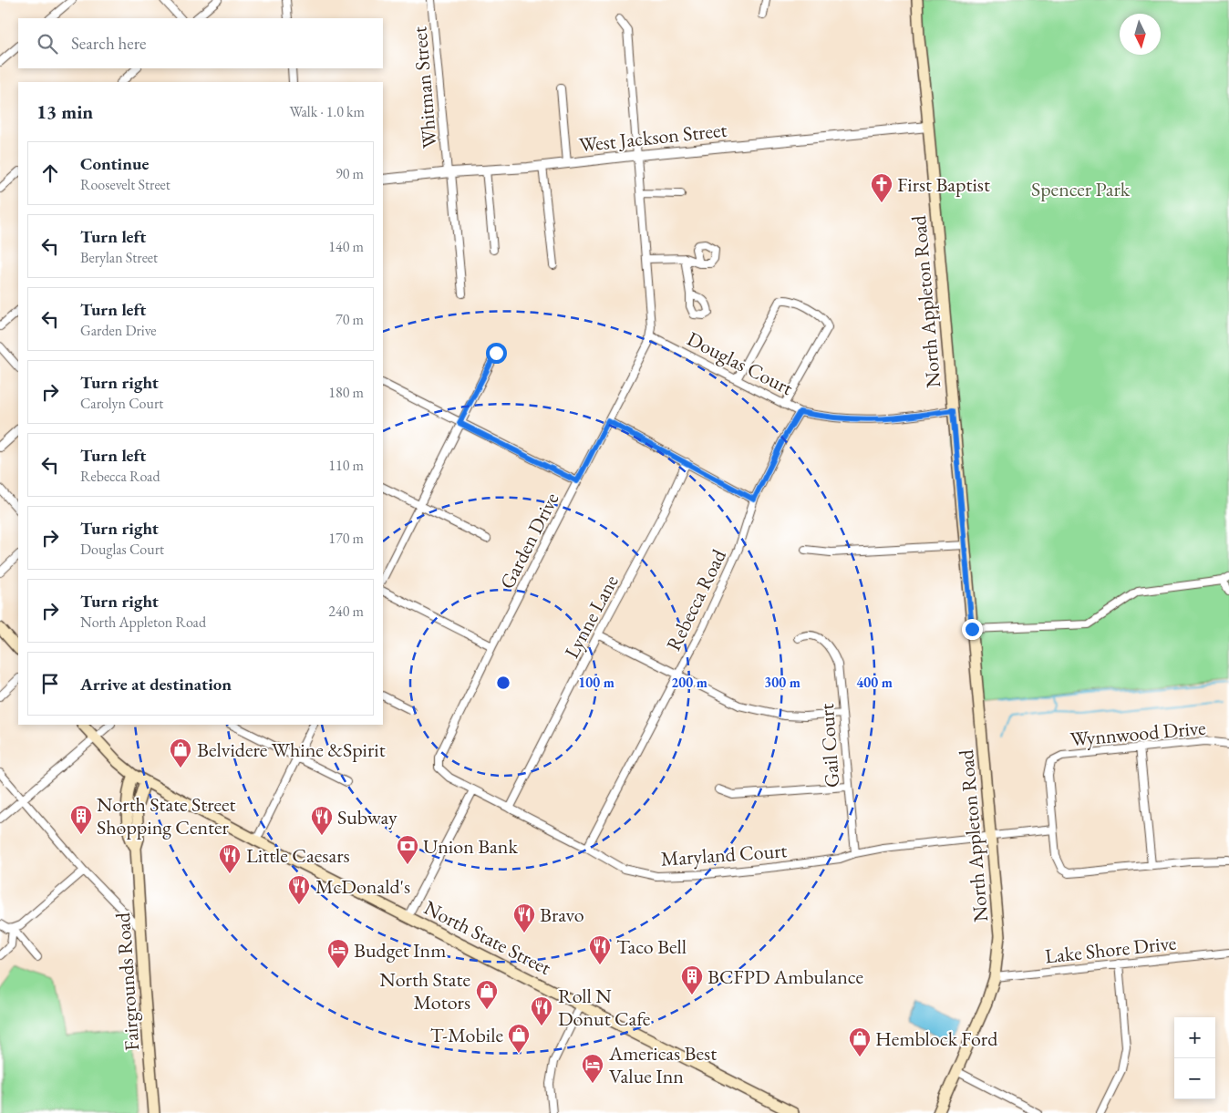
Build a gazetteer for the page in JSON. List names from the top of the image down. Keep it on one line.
{"streets":{"main road":["North Appleton Road","North State Street","Fairgrounds Road"],"street":["Whitman Street","West Jackson Street","Douglas Court","Garden Drive","Rebecca Road","Lynne Lane","Wynnwood Drive","Gail Court","Maryland Court","Lake Shore Drive"]},"crossings":[["Whitman Street","West Jackson Street"],["West Jackson Street","North Appleton Road"],["West Jackson Street","Garden Drive"],["North Appleton Road","Douglas Court"],["North Appleton Road","Maryland Court"],["North Appleton Road","Lake Shore Drive"],["Douglas Court","Garden Drive"],["Douglas Court","Rebecca Road"],["Garden Drive","Maryland Court"],["Rebecca Road","Maryland Court"],["Lynne Lane","Maryland Court"],["Wynnwood Drive","Maryland Court"],["Gail Court","Maryland Court"],["North State Street","Fairgrounds Road"]],"parks":["Spencer Park"],"places":{"church":["First Baptist"],"shop":["Belvidere Whine &Spirit","North State Motors","T-Mobile","Hemblock Ford"],"building":["North State Street Shopping Center","BCFPD Ambulance"],"restaurant":["Subway","Little Caesars","McDonald's","Bravo","Taco Bell","Roll N Donut Cafe"],"bank":["Union Bank"],"hotel":["Budget Inm","Americas Best Value Inn"]},"north":"bottom","page":{"search":"Search here","heading":["13 min","Walk · 1.0 km"],"list":[["Continue","Roosevelt Street","90 m"],["Turn left","Berylan Street","140 m"],["Turn left","Garden Drive","70 m"],["Turn right","Carolyn Court","180 m"],["Turn left","Rebecca Road","110 m"],["Turn right","Douglas Court","170 m"],["Turn right","North Appleton Road","240 m"],"Arrive at destination"],"map_buttons":["+","−"]},"rings":["100 m","200 m","300 m","400 m"]}
